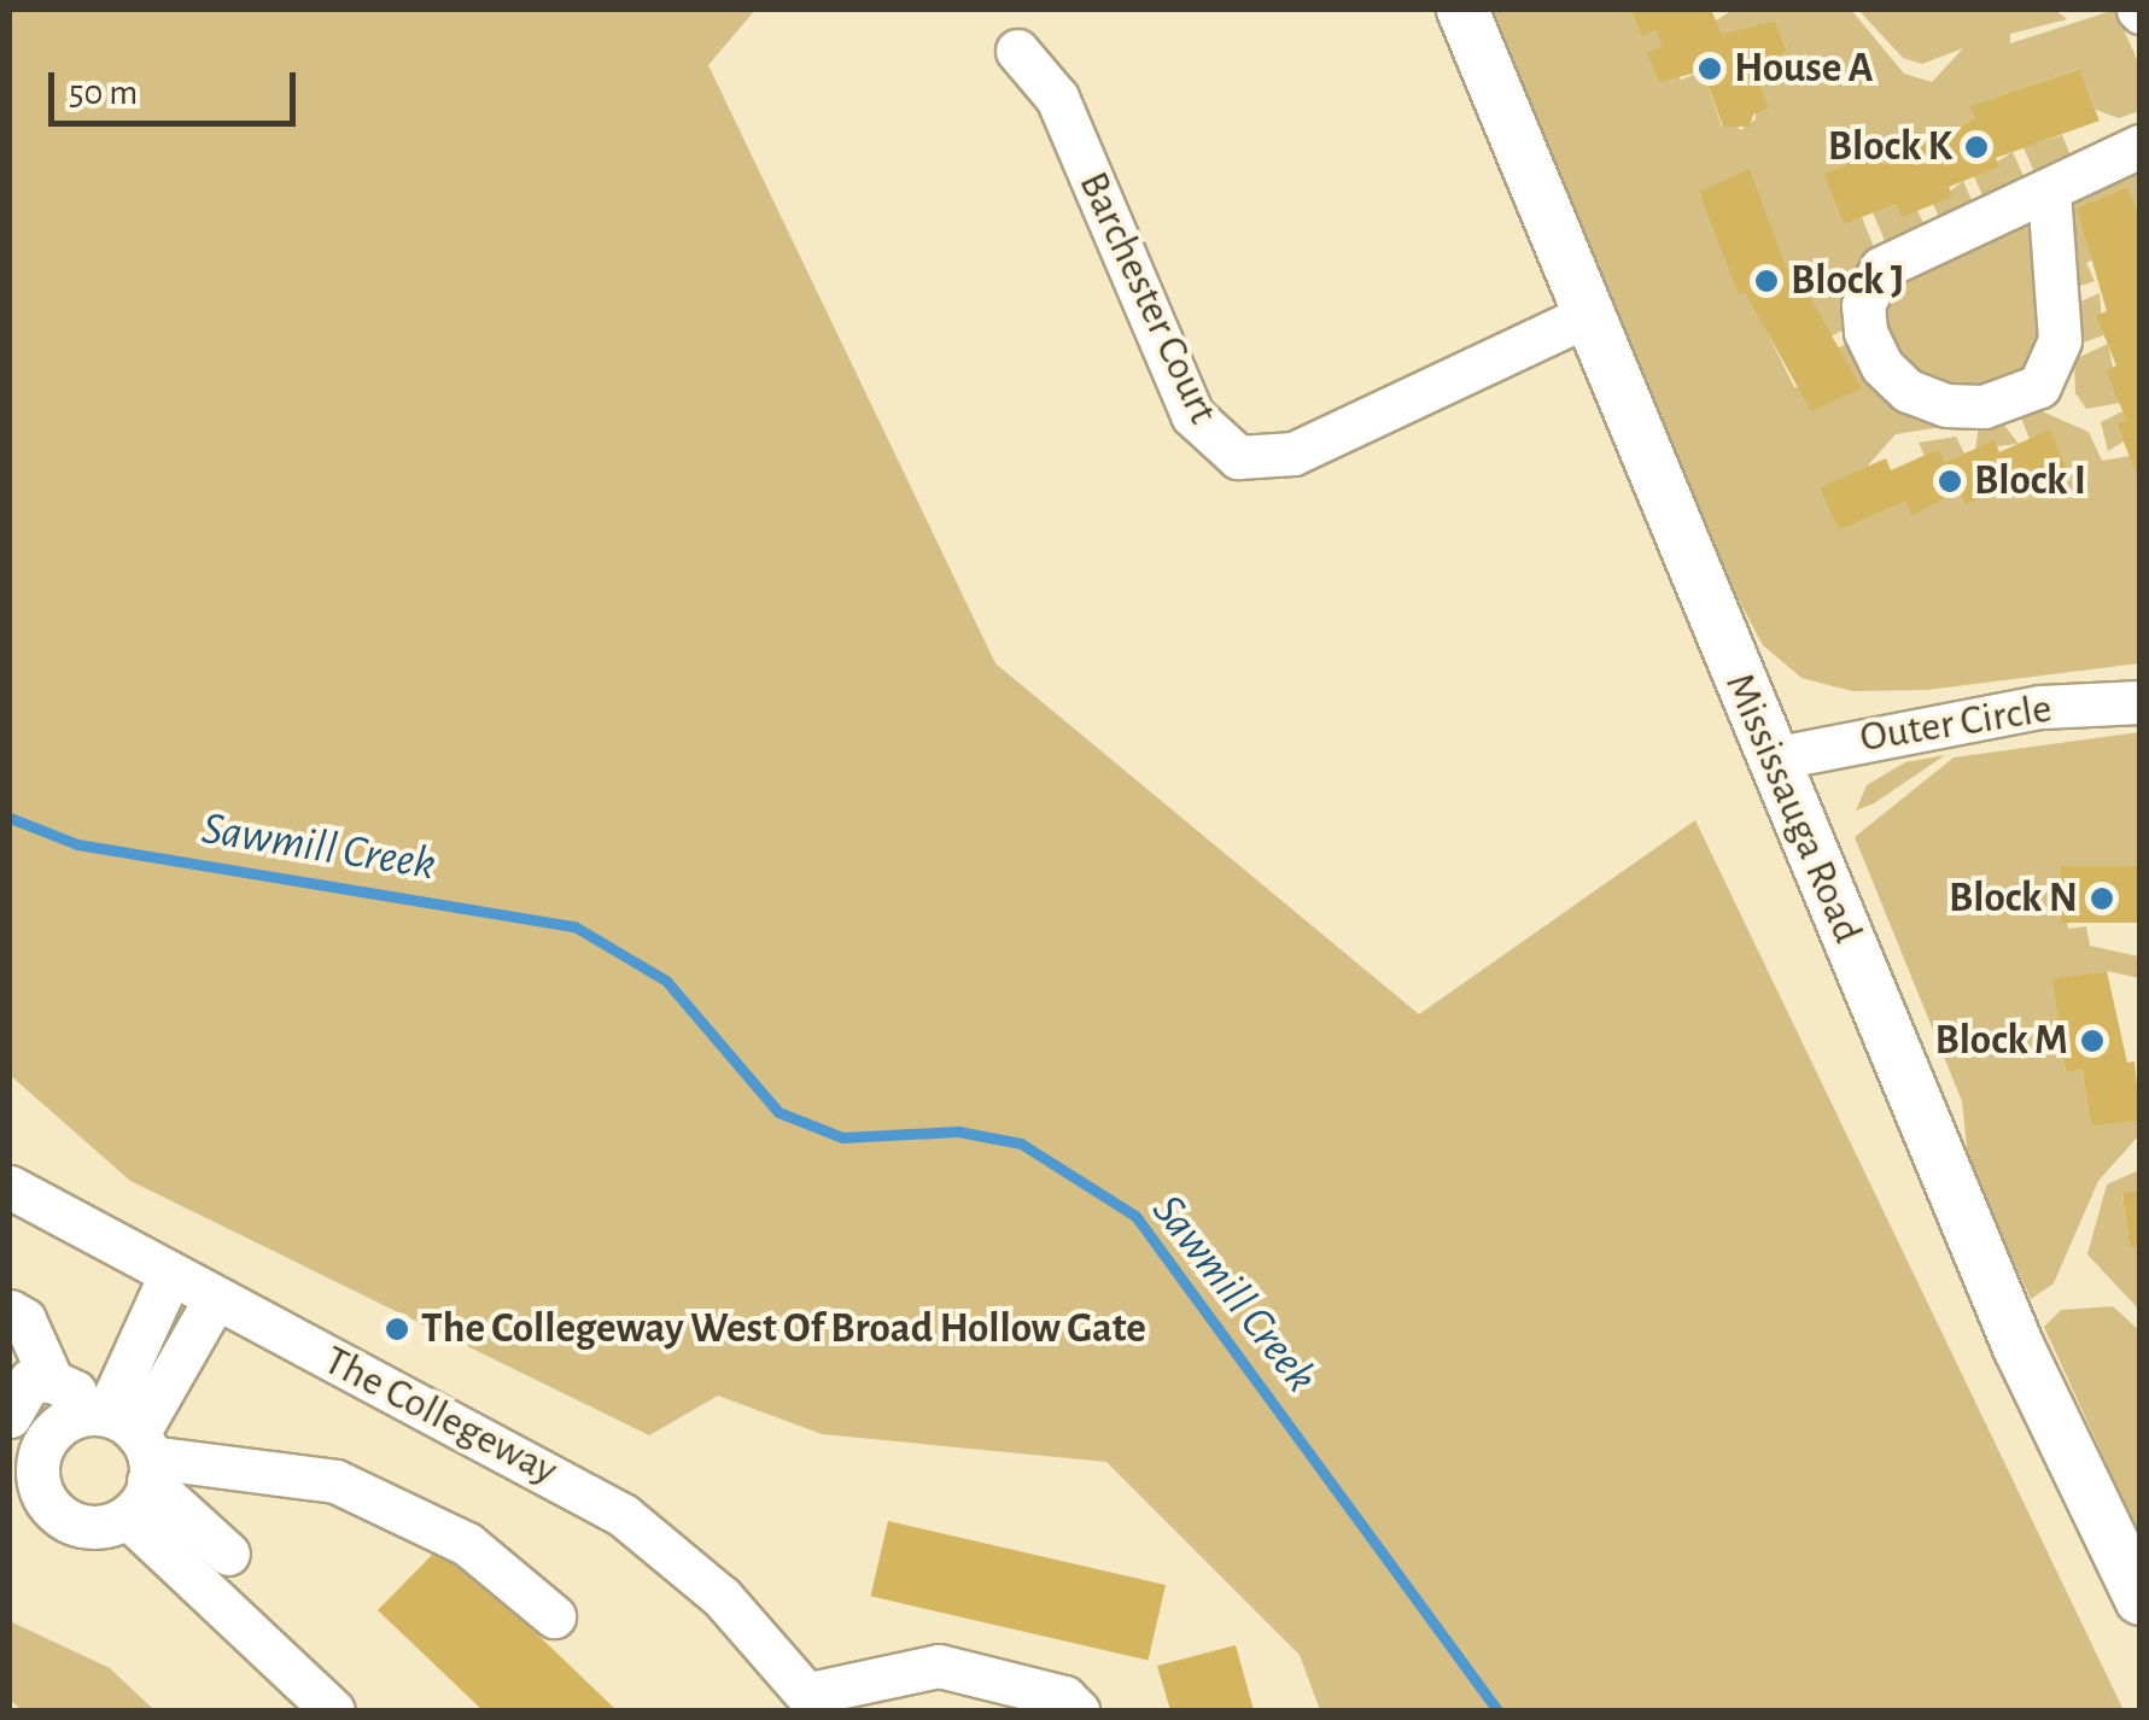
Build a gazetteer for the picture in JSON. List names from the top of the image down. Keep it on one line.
{"streets":{"main road":["Mississauga Road"],"street":["Barchester Court","Outer Circle","The Collegeway"]},"crossings":[["Barchester Court","Mississauga Road"],["Outer Circle","Mississauga Road"]],"water":["Sawmill Creek"],"places":["House A","Block K","Block J","Block I","Block N","Block M","The Collegeway West Of Broad Hollow Gate"],"scale_bar":"50 m"}
